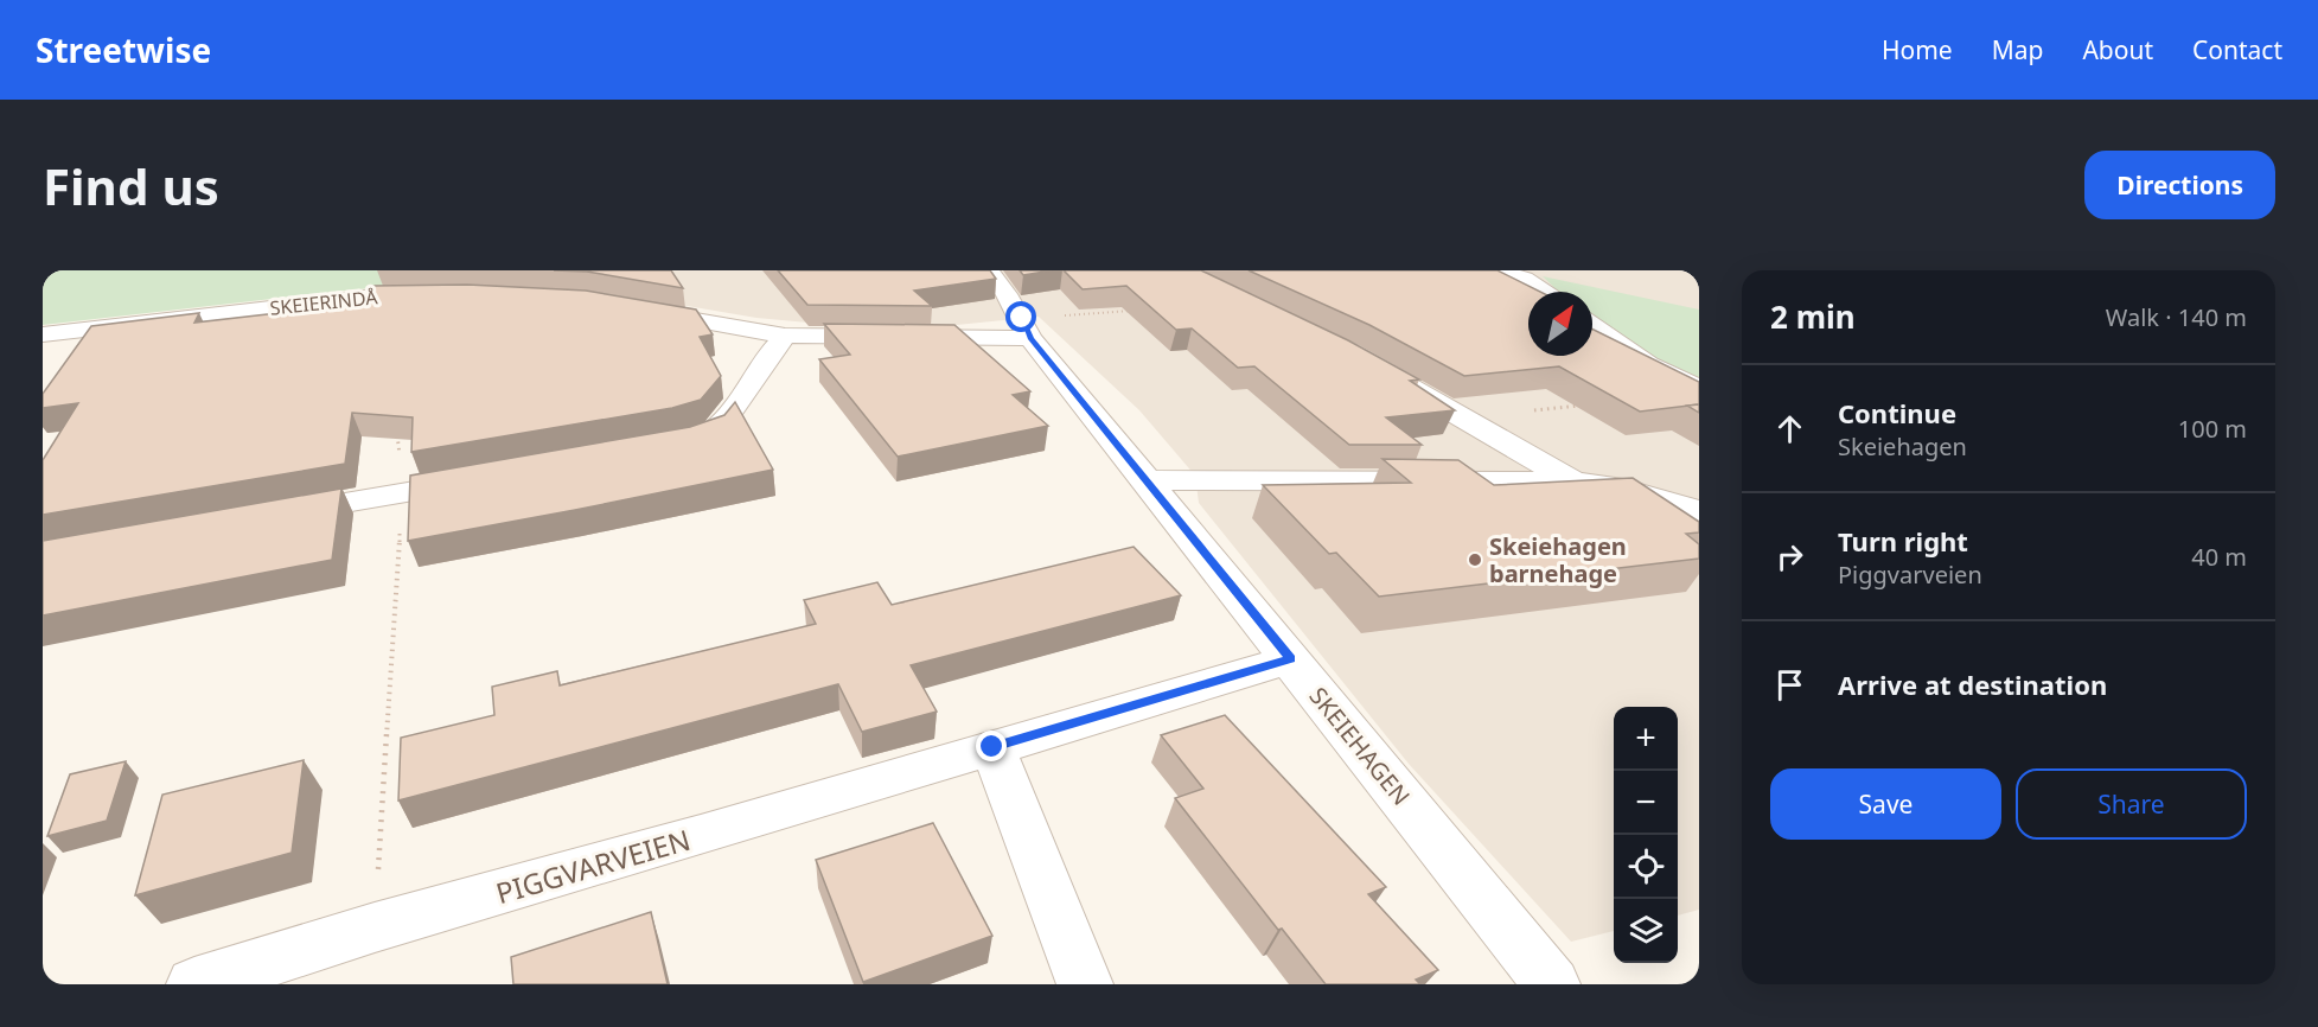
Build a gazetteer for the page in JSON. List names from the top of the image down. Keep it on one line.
{"streets":{"street":["SKEIERINDÅ","SKEIEHAGEN","PIGGVARVEIEN"]},"crossings":[["SKEIEHAGEN","PIGGVARVEIEN"]],"places":["Skeiehagen barnehage"],"north":"top right","page":{"header":"Streetwise","nav":["Home","Map","About","Contact"],"buttons":["Directions",["Save","Share"]],"title":"Find us","heading":["2 min","Walk · 140 m"],"list":[["Continue","Skeiehagen","100 m"],["Turn right","Piggvarveien","40 m"],"Arrive at destination"],"map_buttons":["+","−"]}}
